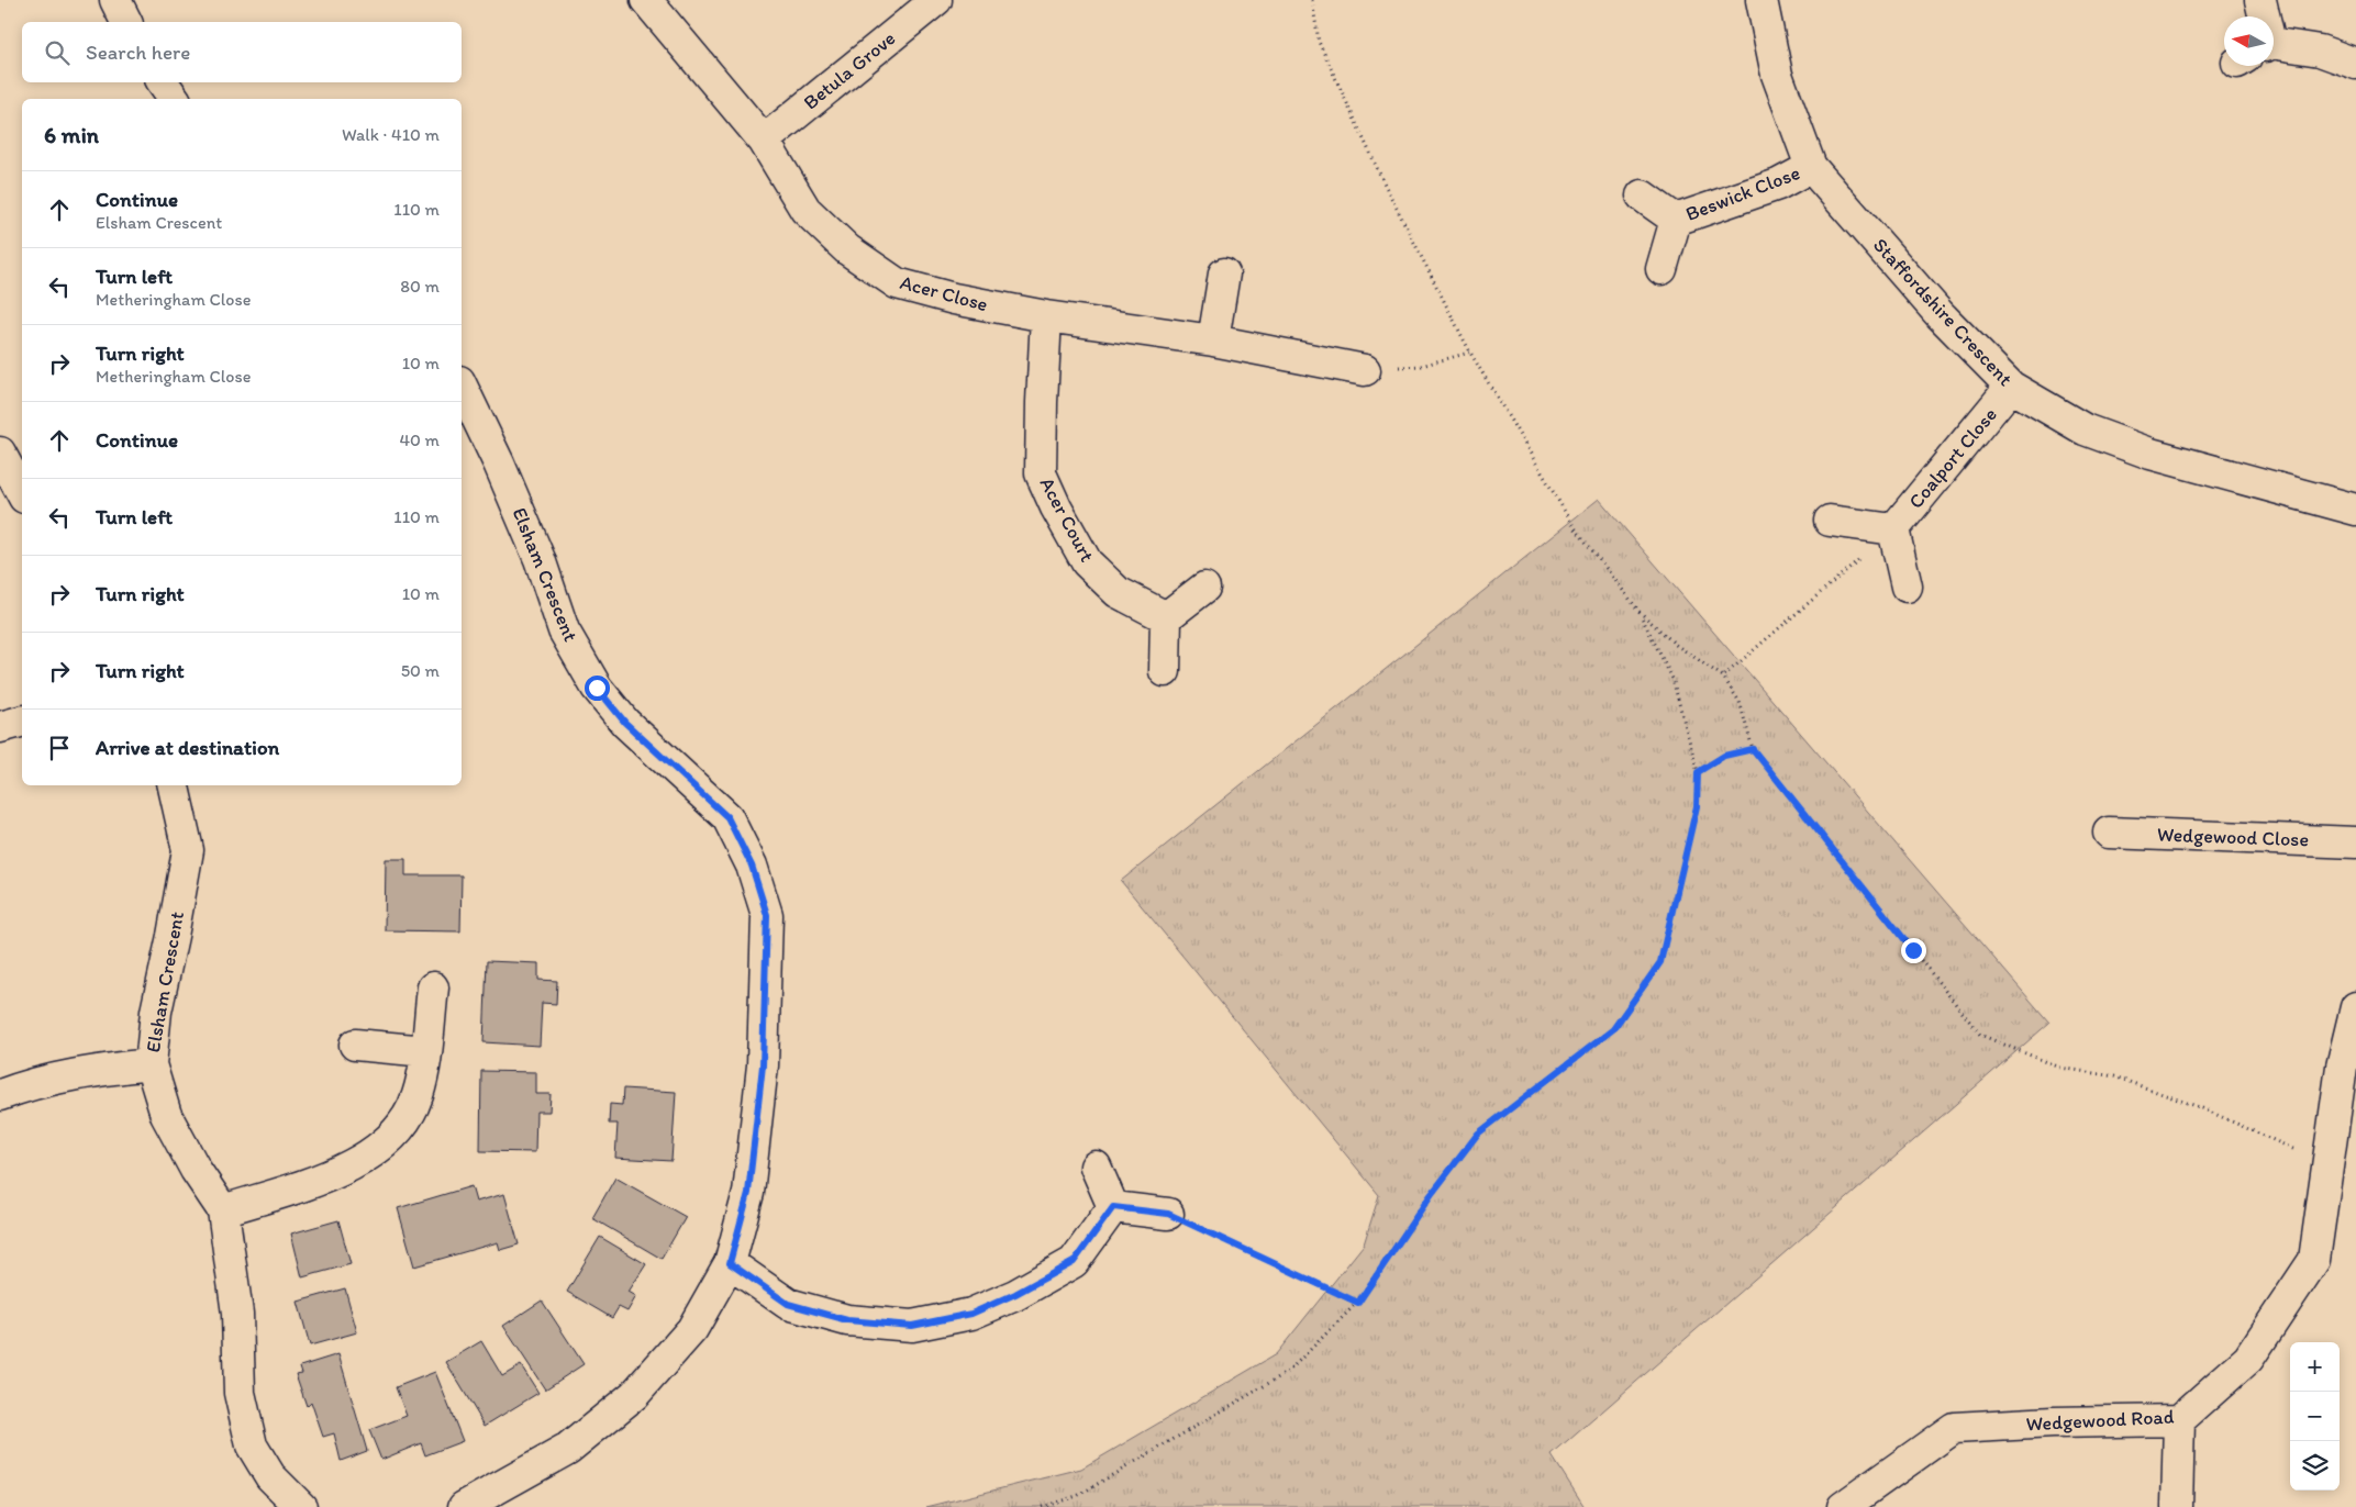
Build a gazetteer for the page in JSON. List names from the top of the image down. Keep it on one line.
{"streets":{"street":["Betula Grove","Beswick Close","Acer Close","Staffordshire Crescent","Coalport Close","Acer Court","Elsham Crescent","Wedgewood Close","Wedgewood Road"]},"crossings":[["Betula Grove","Acer Close"],["Beswick Close","Staffordshire Crescent"],["Acer Close","Acer Court"],["Staffordshire Crescent","Coalport Close"]],"north":"left","page":{"search":"Search here","heading":["6 min","Walk · 410 m"],"list":[["Continue","Elsham Crescent","110 m"],["Turn left","Metheringham Close","80 m"],["Turn right","Metheringham Close","10 m"],["Continue","40 m"],["Turn left","110 m"],["Turn right","10 m"],["Turn right","50 m"],"Arrive at destination"],"map_buttons":["+","−"]}}
